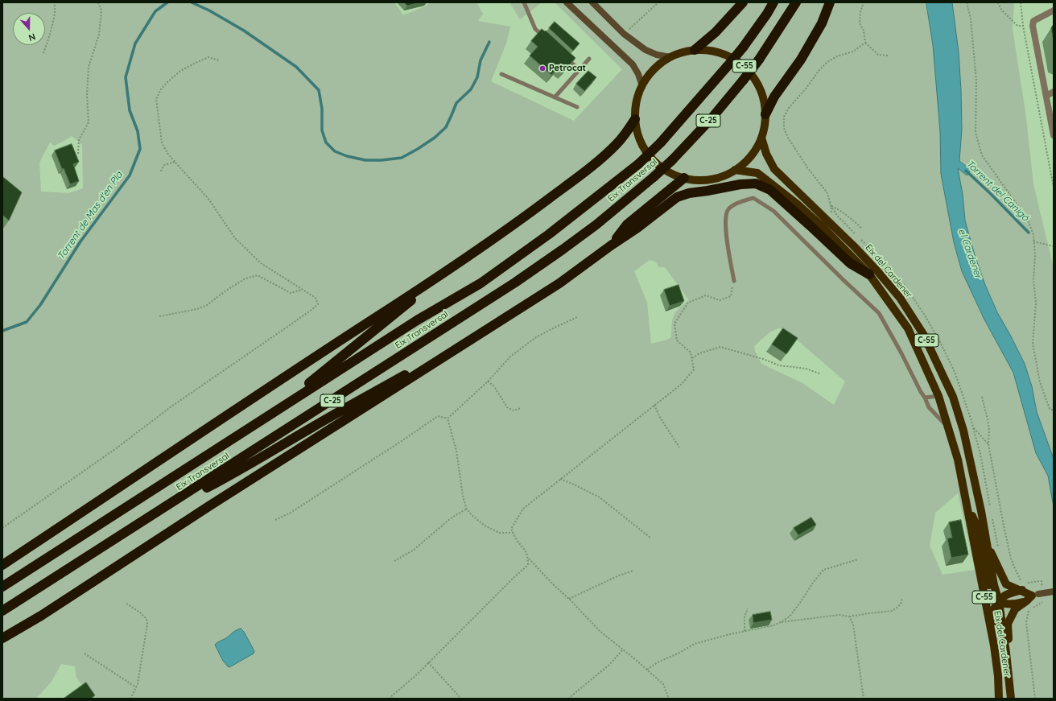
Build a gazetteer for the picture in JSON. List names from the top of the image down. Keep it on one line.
{"streets":{"highway":["C-25","Eix Transversal"],"main road":["C-55","Eix del Cardener"]},"crossings":[["C-55","Eix del Cardener"]],"water":["Torrent del Canigó","Torrent de Mas d'en Pla","el Cardener"],"places":["Petrocat"],"north":"bottom"}
